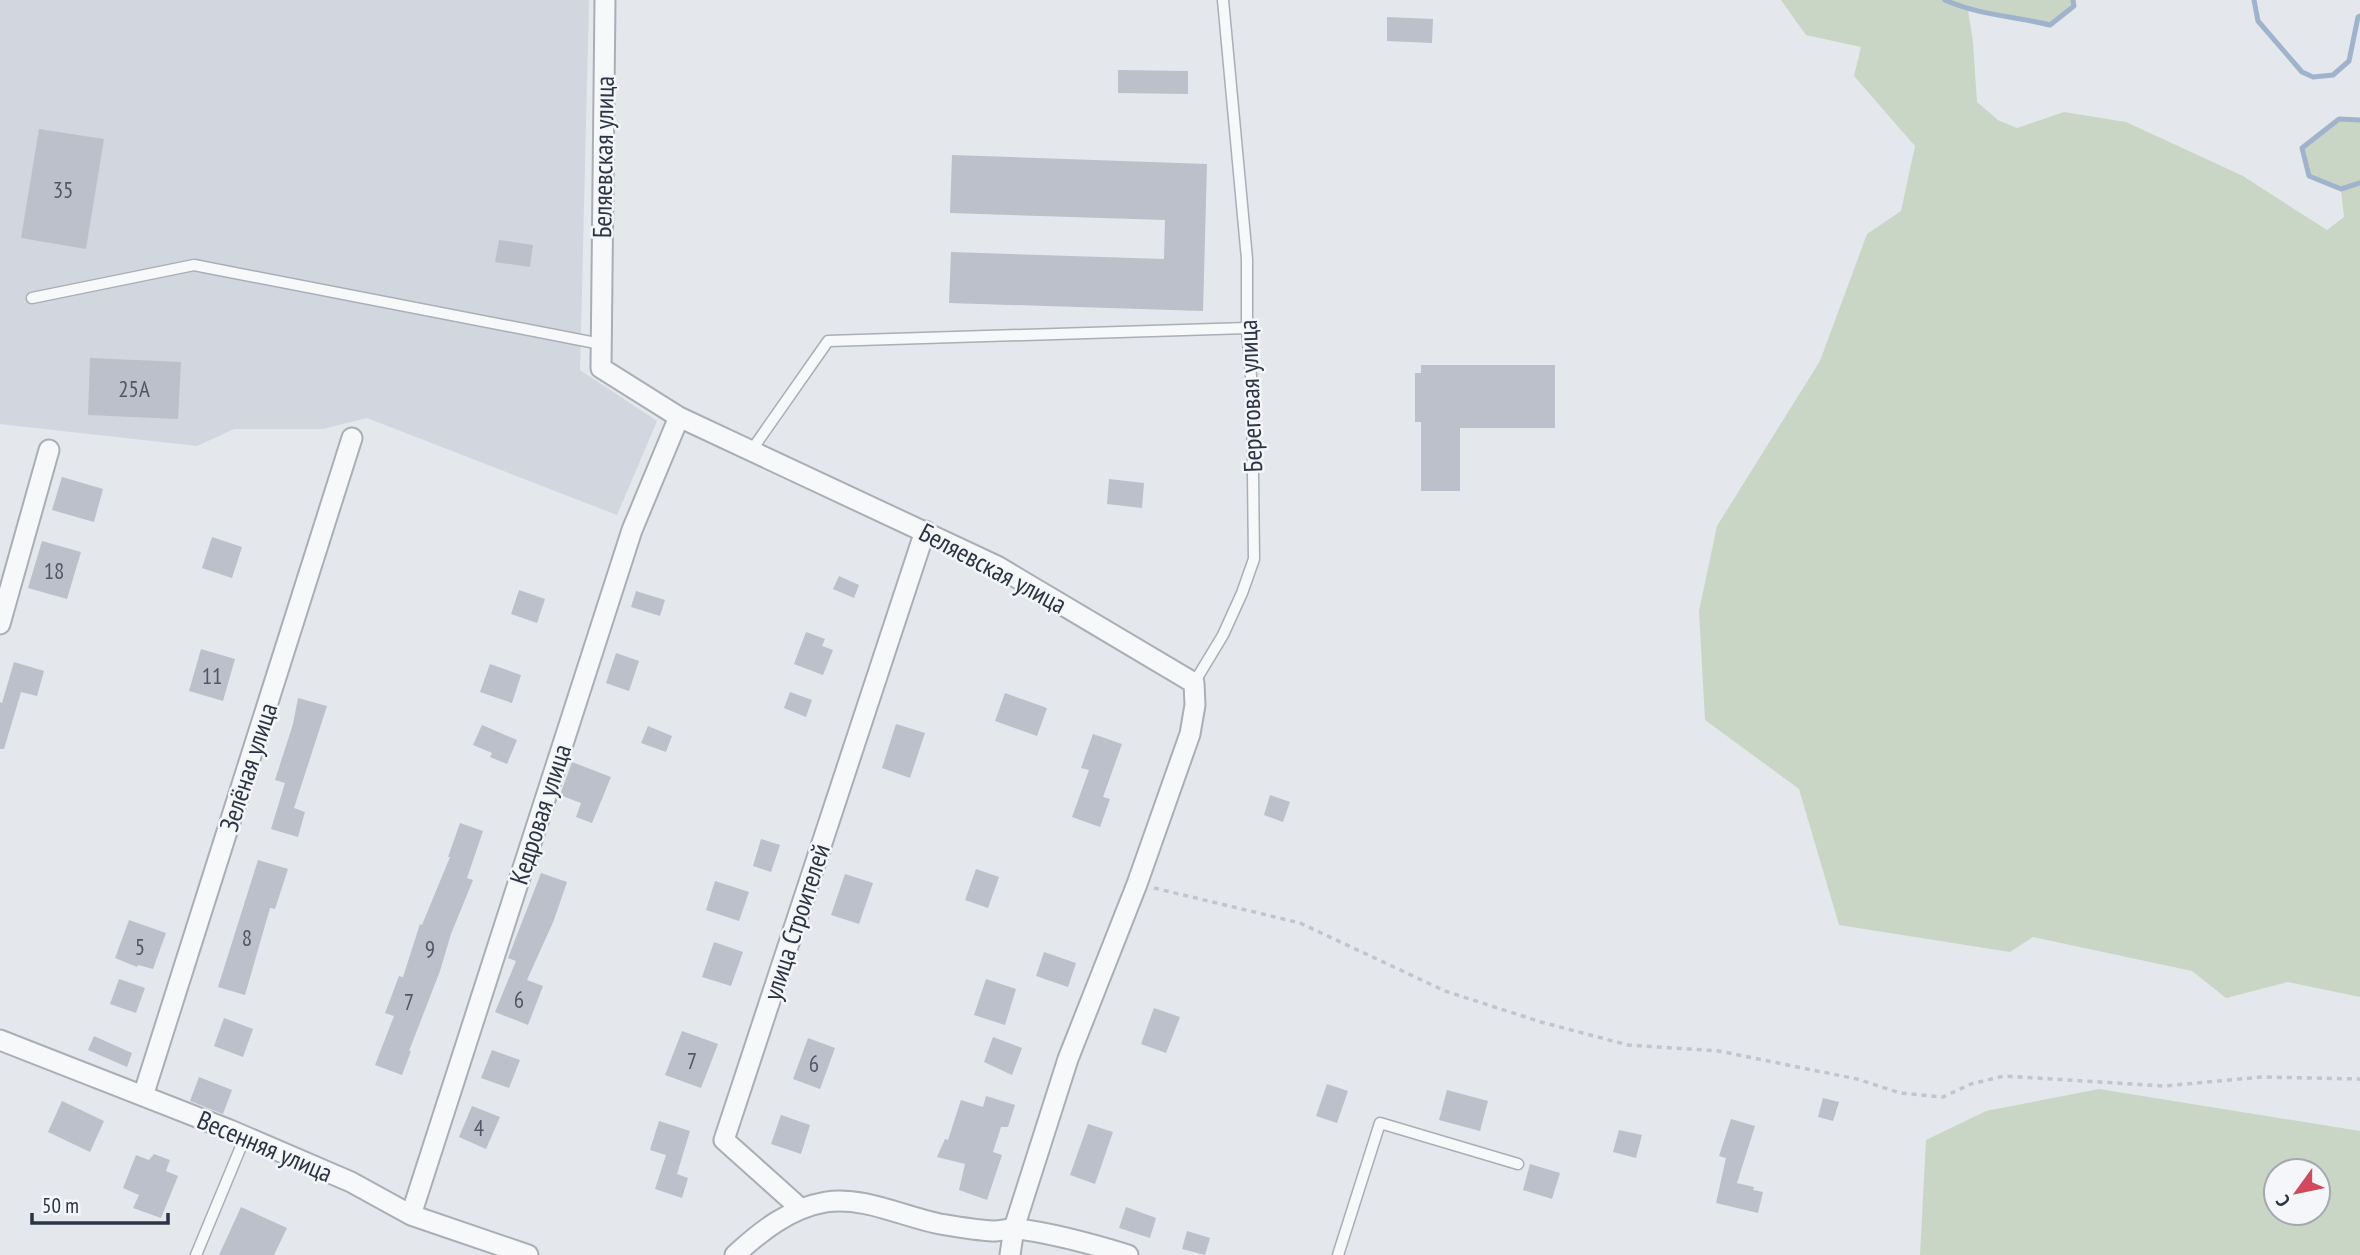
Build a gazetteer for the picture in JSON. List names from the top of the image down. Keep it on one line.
{"streets":{"street":["Беляевская улица","Зелёная улица","Кедровая улица","улица Строителей","Весенняя улица"],"lane":["Береговая улица"]},"crossings":[["Беляевская улица","Береговая улица"],["Беляевская улица","Кедровая улица"],["Беляевская улица","улица Строителей"],["Зелёная улица","Весенняя улица"],["Кедровая улица","Весенняя улица"]],"house_numbers":["35","25А","18","11","8","5","9","6","7","7","6","4"],"scale_bar":"50 m","north":"bottom left"}
